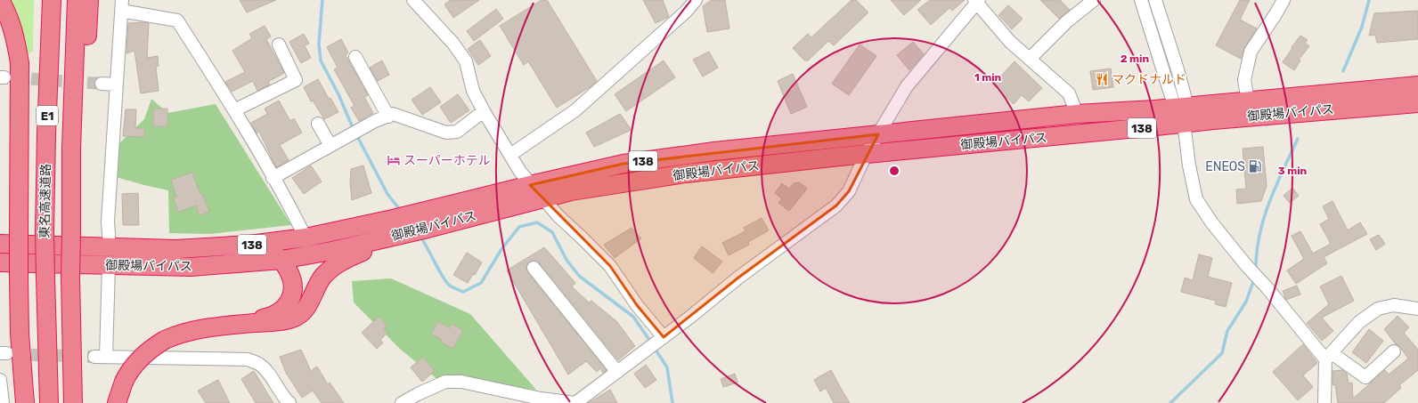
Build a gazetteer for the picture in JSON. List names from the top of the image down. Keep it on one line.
{"streets":{"highway":["御殿場バイパス","E1","138","東名高速道路"]},"places":{"restaurant":["マクドナルド"],"hotel":["スーパーホテル"],"fuel station":["ENEOS"]},"rings":["2 min","1 min","3 min"]}
